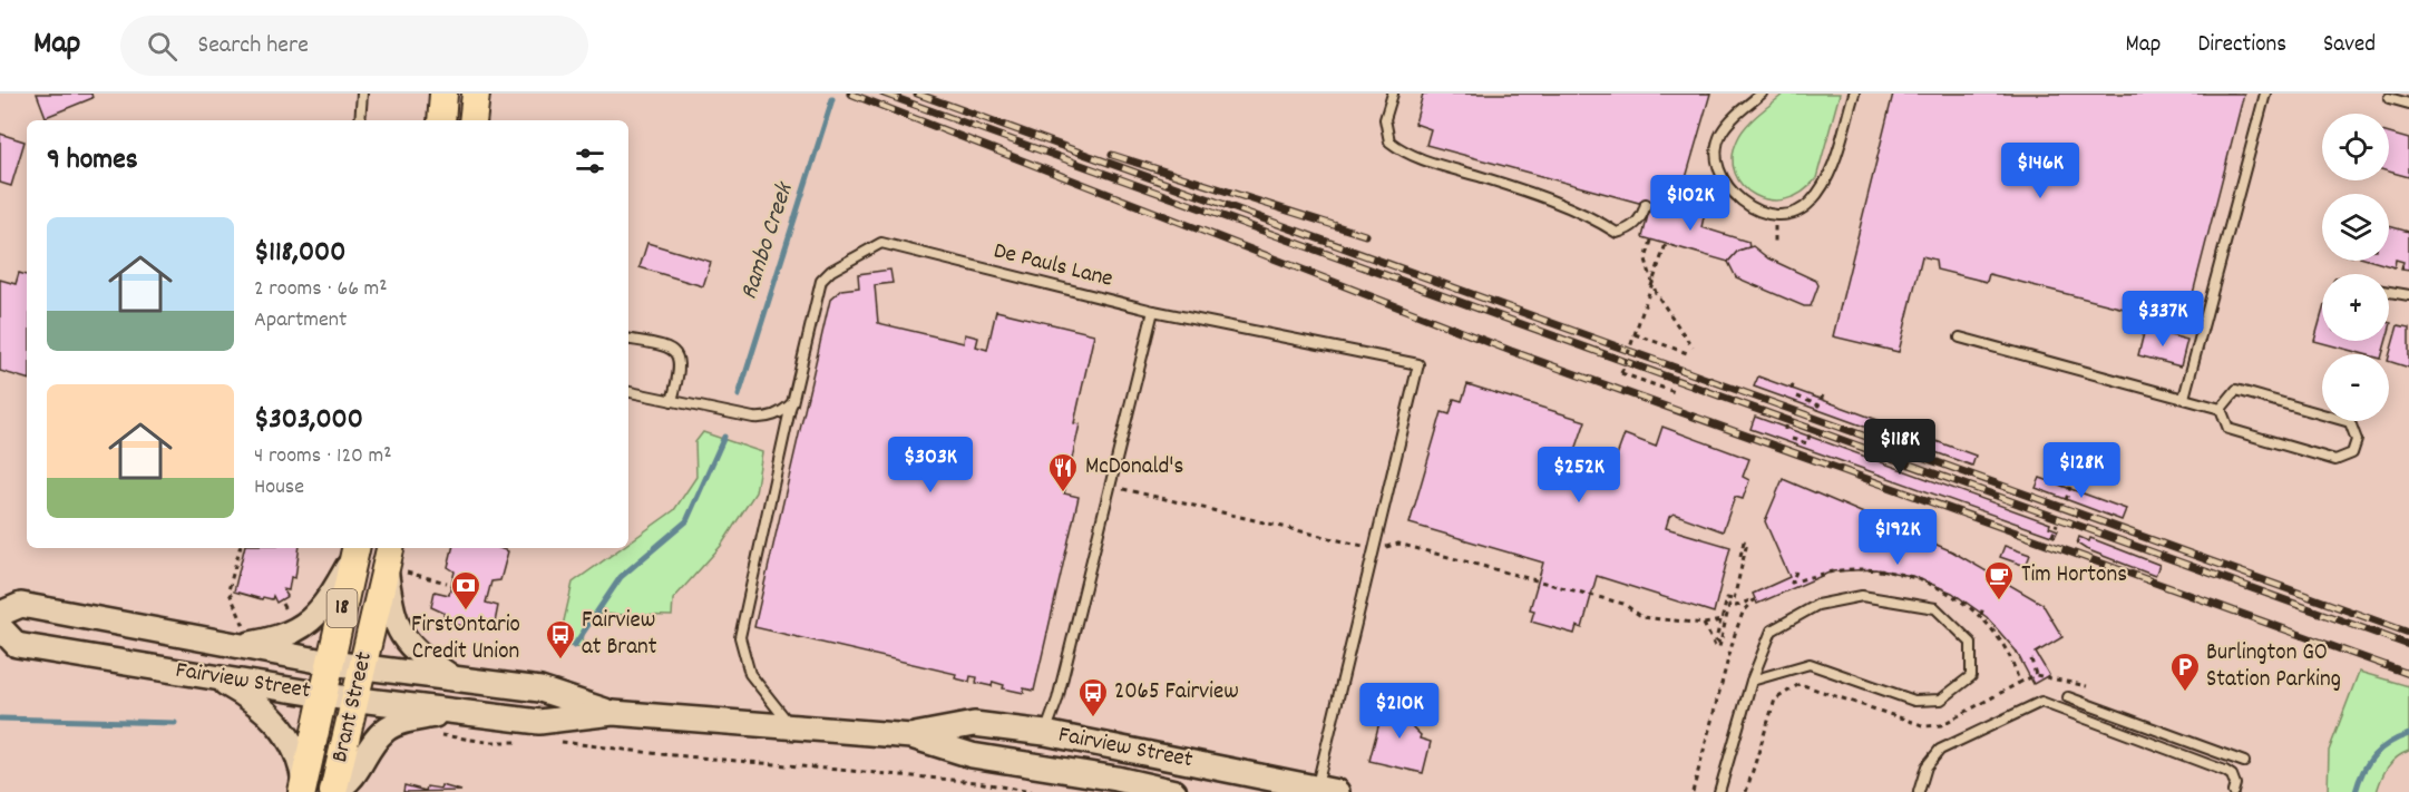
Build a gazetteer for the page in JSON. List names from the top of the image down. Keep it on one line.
{"streets":{"main road":["18","Fairview Street","Brant Street"],"lane":["De Pauls Lane"]},"crossings":[["De Pauls Lane","Fairview Street"],["Fairview Street","Brant Street"]],"water":["Rambo Creek"],"places":{"restaurant":["McDonald's"],"cafe":["Tim Hortons"],"bank":["FirstOntario Credit Union"],"bus stop":["Fairview at Brant","2065 Fairview"],"parking":["Burlington GO Station Parking"]},"page":{"header":"Map","search":"Search here","nav":["Map","Directions","Saved"],"map_buttons":["+","−"],"heading":"9 homes","price":["$146K","$102K","$337K","$118K","$303K","$128K","$252K","$192K","$210K"],"list":[{"name":"$118,000","note":"2 rooms · 66 m² · Apartment"},{"name":"$303,000","note":"4 rooms · 120 m² · House"}]}}
